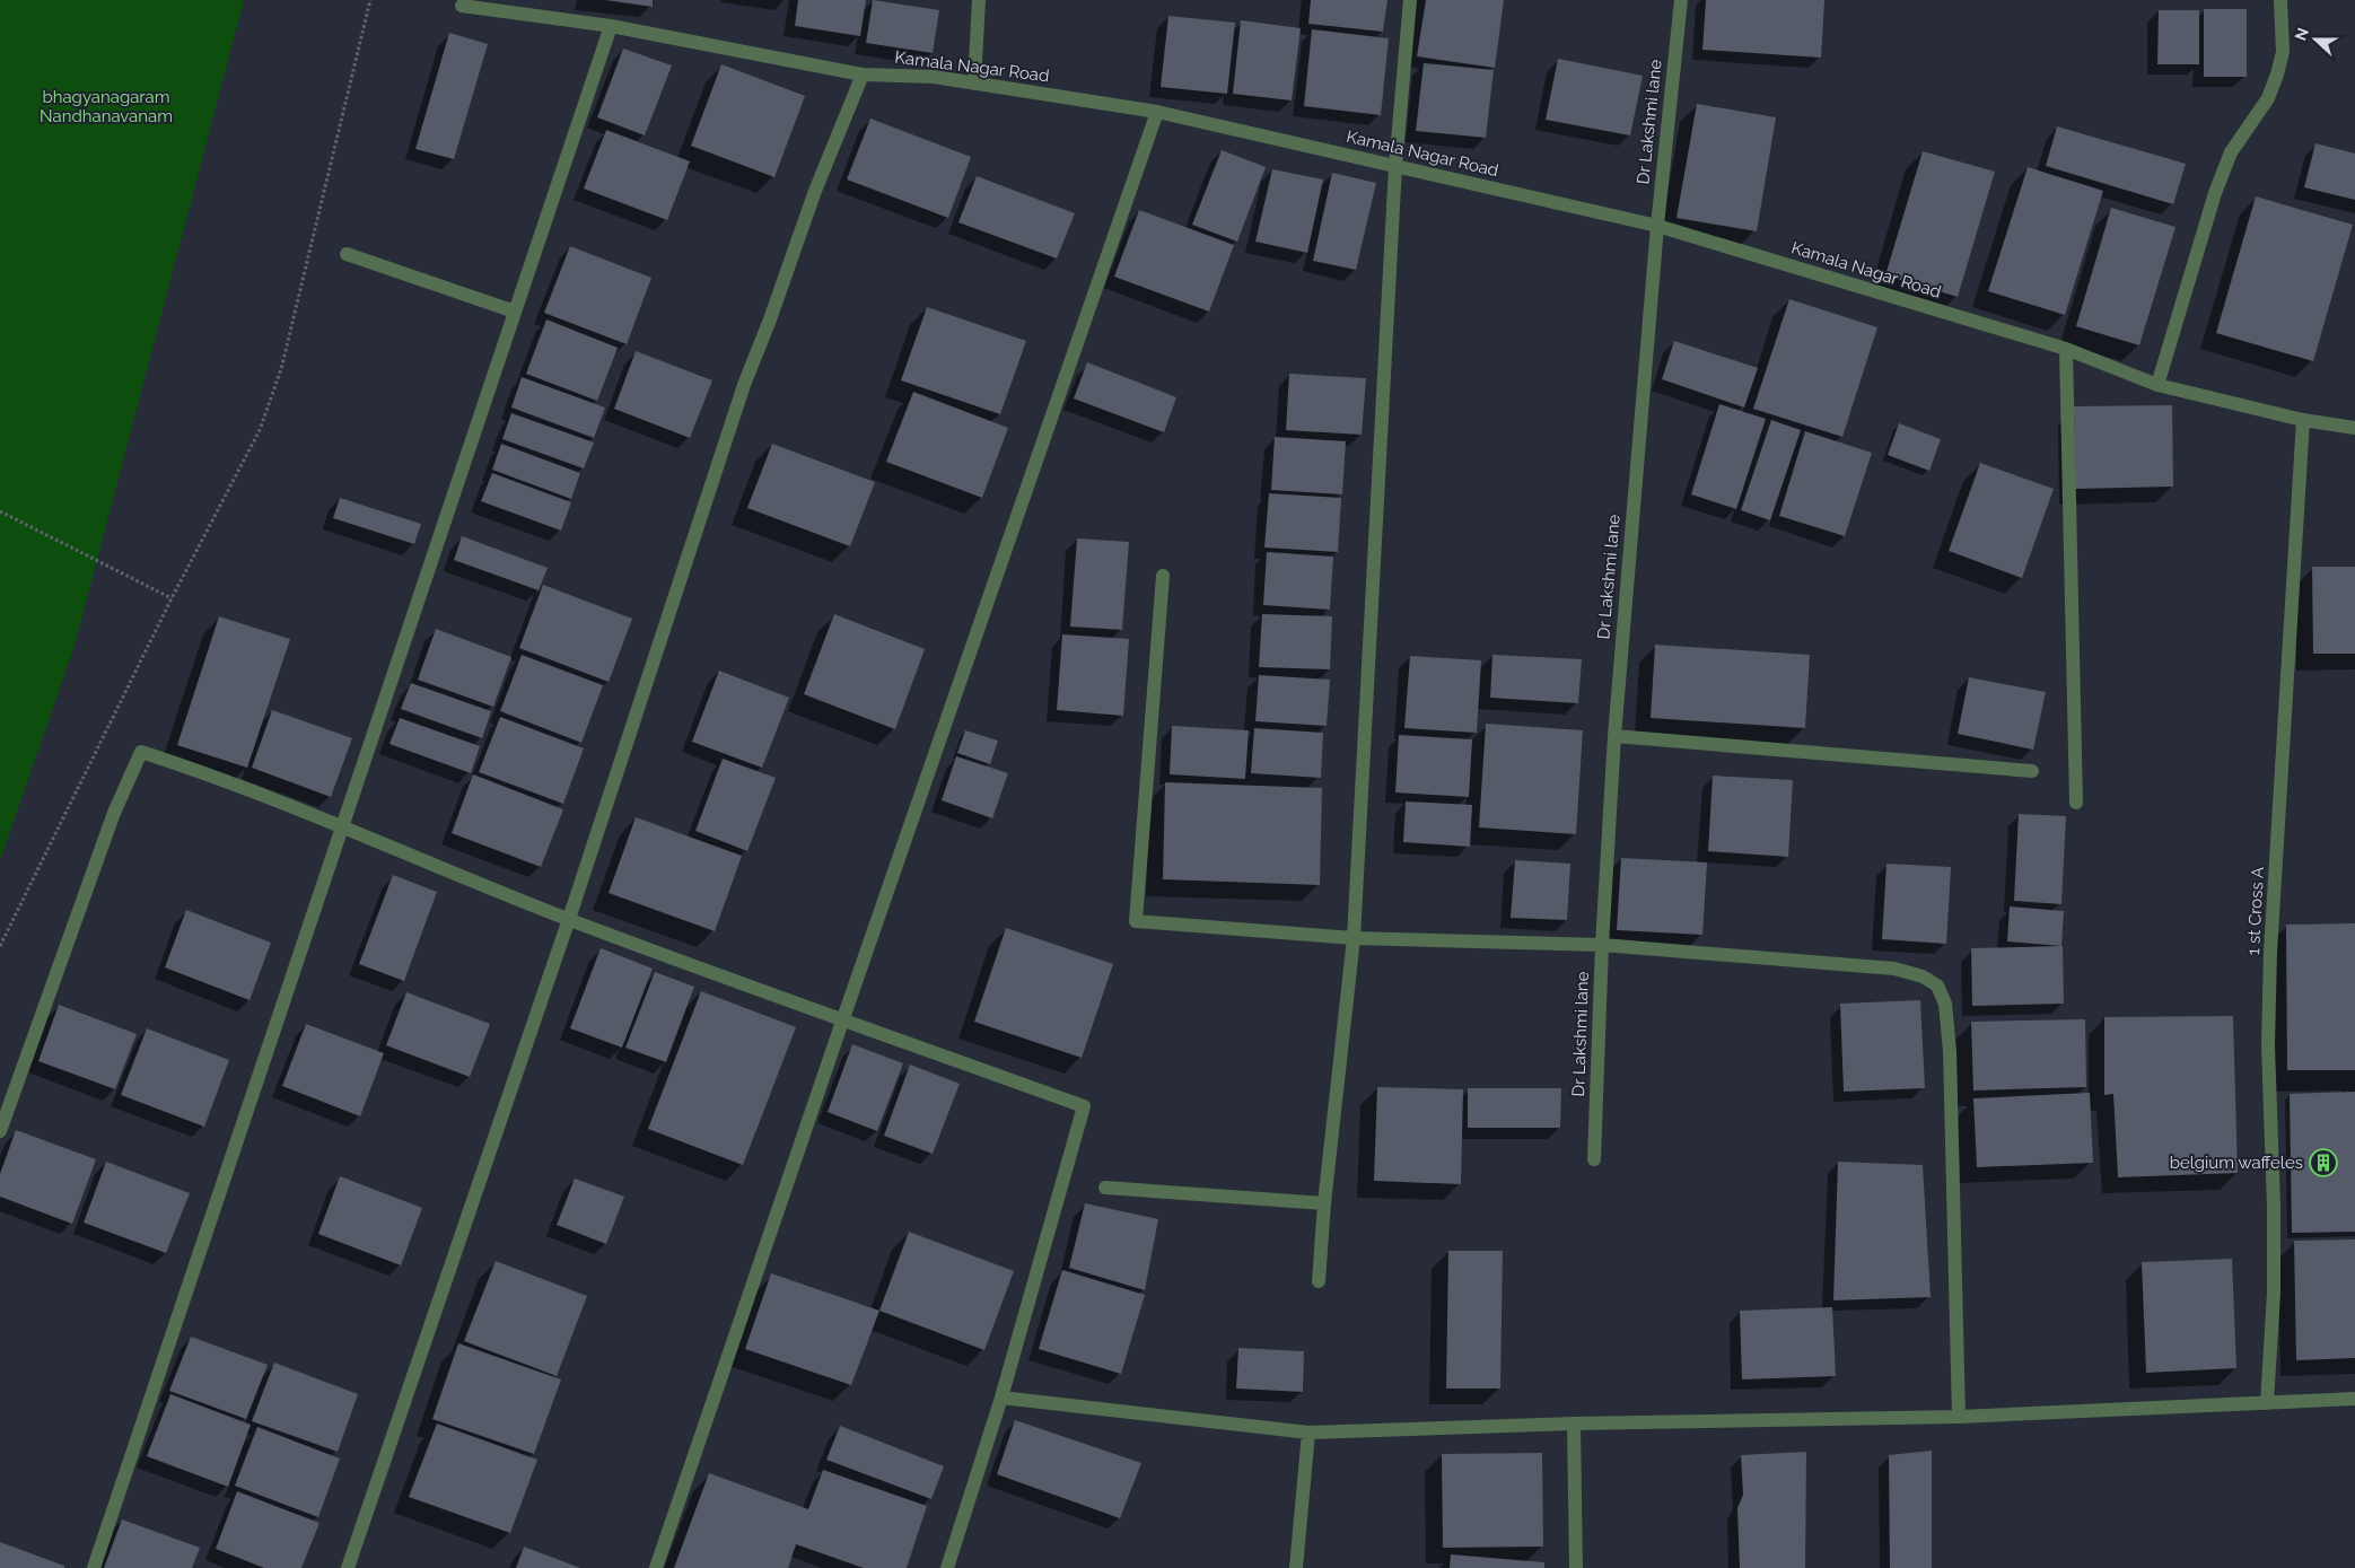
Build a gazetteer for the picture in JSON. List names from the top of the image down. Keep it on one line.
{"streets":{"street":["Kamala Nagar Road","Dr Lakshmi lane","1 st Cross A"]},"crossings":[["Kamala Nagar Road","Dr Lakshmi lane"],["Kamala Nagar Road","1 st Cross A"]],"parks":["bhagyanagaram Nandhanavanam"],"places":{"building":["belgium waffeles"]},"north":"left"}
